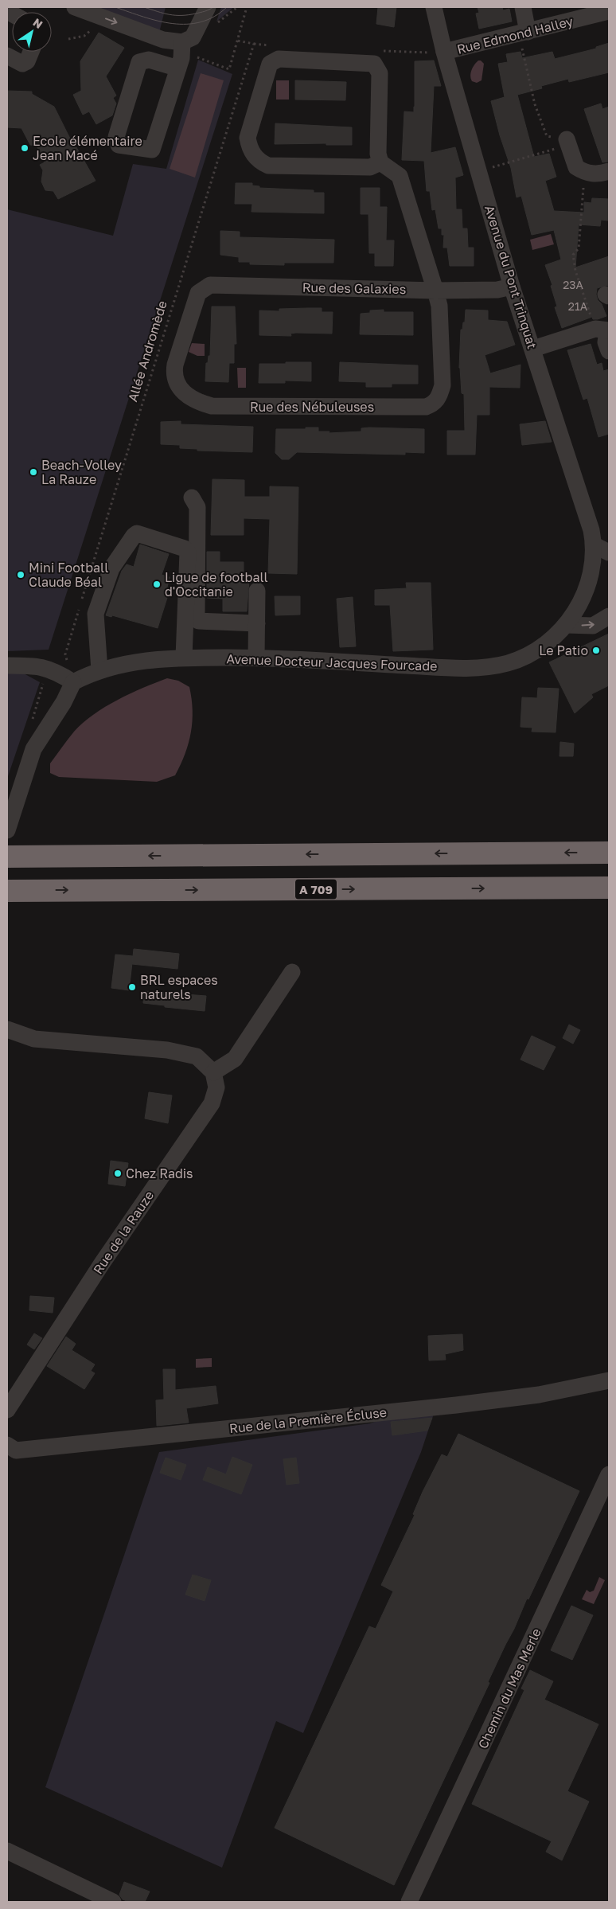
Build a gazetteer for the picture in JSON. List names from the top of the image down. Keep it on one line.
{"streets":{"highway":["A 709"],"street":["Rue Edmond Halley","Avenue du Pont Trinquat","Rue des Galaxies","Rue des Nébuleuses","Avenue Docteur Jacques Fourcade","Rue de la Rauze","Rue de la Première Écluse","Chemin du Mas Merle"],"path":["Allée Andromède"]},"crossings":[["Rue Edmond Halley","Avenue du Pont Trinquat"],["Avenue du Pont Trinquat","Rue des Galaxies"],["Avenue du Pont Trinquat","Avenue Docteur Jacques Fourcade"],["Rue des Galaxies","Rue des Nébuleuses"]],"places":["Ecole élémentaire Jean Macé","Beach-Volley La Rauze","Mini Football Claude Béal","Ligue de football d'Occitanie","Le Patio","BRL espaces naturels","Chez Radis"],"house_numbers":["23A","21A"],"north":"top right"}
